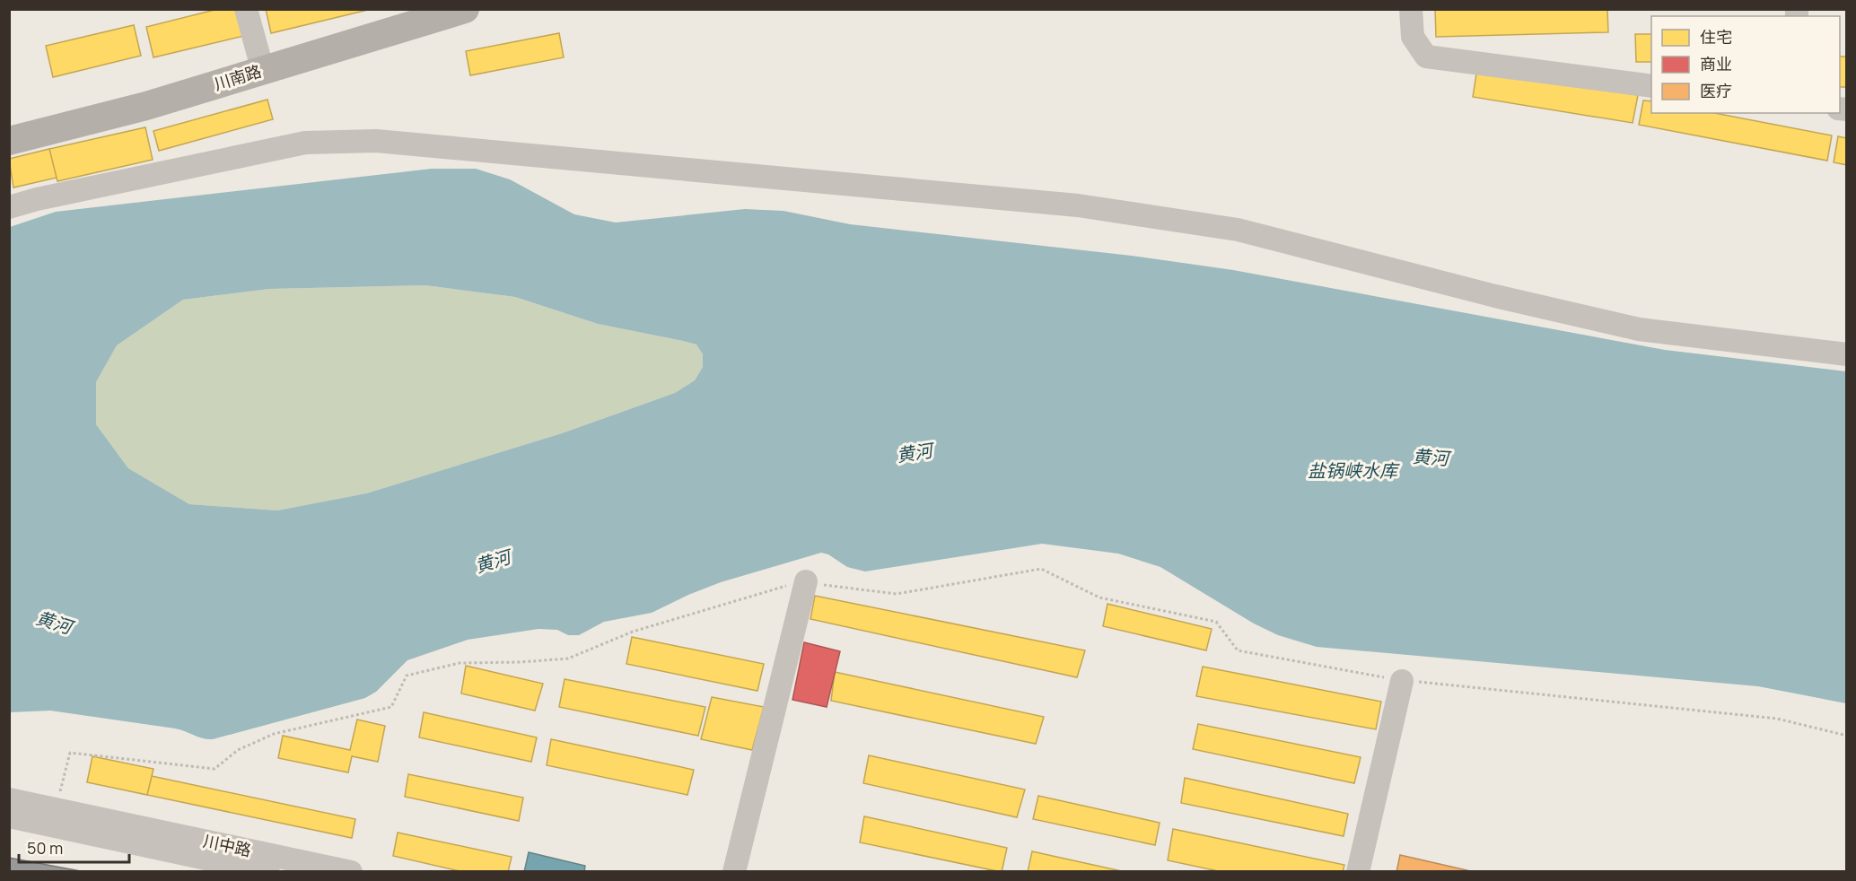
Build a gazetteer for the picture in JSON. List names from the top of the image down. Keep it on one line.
{"streets":{"main road":["川南路"],"street":["川中路"]},"water":["黄河","盐锅峡水库"],"legend":["住宅","商业","医疗"],"scale_bar":"50 m"}
